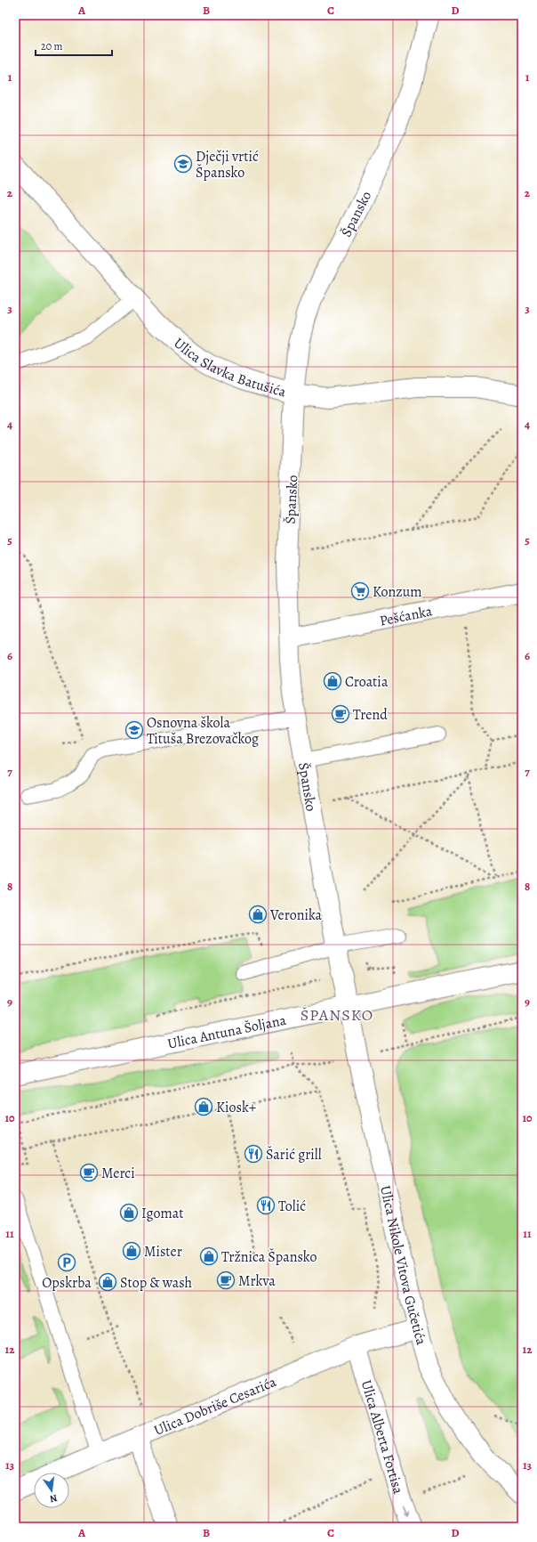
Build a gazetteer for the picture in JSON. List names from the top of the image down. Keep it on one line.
{"streets":{"street":["Špansko","Ulica Slavka Batušića","Pešćanka","Ulica Antuna Šoljana","Ulica Nikole Vitova Gučetića","Ulica Dobriše Cesarića","Ulica Alberta Fortisa"]},"crossings":[["Špansko","Ulica Slavka Batušića"],["Špansko","Pešćanka"],["Špansko","Ulica Antuna Šoljana"],["Špansko","Ulica Nikole Vitova Gučetića"],["Ulica Antuna Šoljana","Ulica Nikole Vitova Gučetića"],["Ulica Nikole Vitova Gučetića","Ulica Dobriše Cesarića"],["Ulica Dobriše Cesarića","Ulica Alberta Fortisa"]],"districts":["ŠPANSKO"],"places":{"school or university":["Dječji vrtić Špansko","Osnovna škola Tituša Brezovačkog"],"supermarket":["Konzum"],"shop":["Croatia","Veronika","Kiosk+","Igomat","Mister","Tržnica Špansko","Stop & wash"],"cafe":["Trend","Merci","Mrkva"],"restaurant":["Šarić grill","Tolić"],"parking":["Opskrba"]},"scale_bar":"20 m","north":"bottom","grid":{"columns":["A","B","C","D"],"rows":["1","2","3","4","5","6","7","8","9","10","11","12","13"]}}
